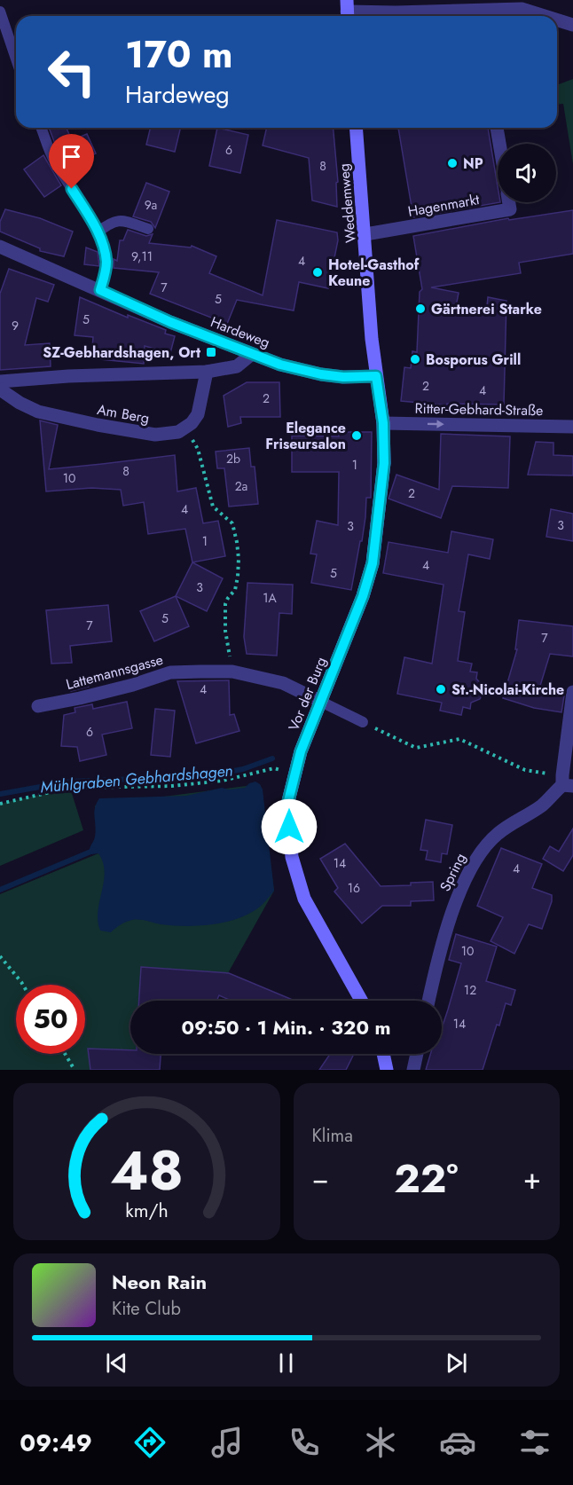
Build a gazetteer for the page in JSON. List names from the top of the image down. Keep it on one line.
{"streets":{"main road":["Weddemweg","Vor der Burg"],"street":["Hagenmarkt","Hardeweg","Ritter-Gebhard-Straße","Am Berg","Lattemannsgasse","Spring"]},"crossings":[["Weddemweg","Hagenmarkt"],["Weddemweg","Hardeweg"],["Weddemweg","Vor der Burg"],["Hardeweg","Vor der Burg"],["Ritter-Gebhard-Straße","Vor der Burg"],["Lattemannsgasse","Vor der Burg"]],"one_way":["Ritter-Gebhard-Straße"],"water":["Mühlgraben Gebhardshagen"],"places":{"other":["NP","Hotel-Gasthof Keune","Gärtnerei Starke","Bosporus Grill","Elegance Friseursalon","St.-Nicolai-Kirche"],"transit":["SZ-Gebhardshagen, Ort"]},"house_numbers":["6","8","9a","9,11","4","7","5","5","9","2","4","2","2b","1","8","10","2a","2","4","3","3","1","4","5","3","1A","5","7","7","4","6","14","4","16","10","12","14"],"page":{"turn":["170 m","Hardeweg"],"limit":"50","trip":"09:50 · 1 Min. · 320 m","tile":"Klima","heat":["−","22°","+"],"song":["Neon Rain","Kite Club"],"tabs":"09:49","gauge":["48","km/h"]}}
